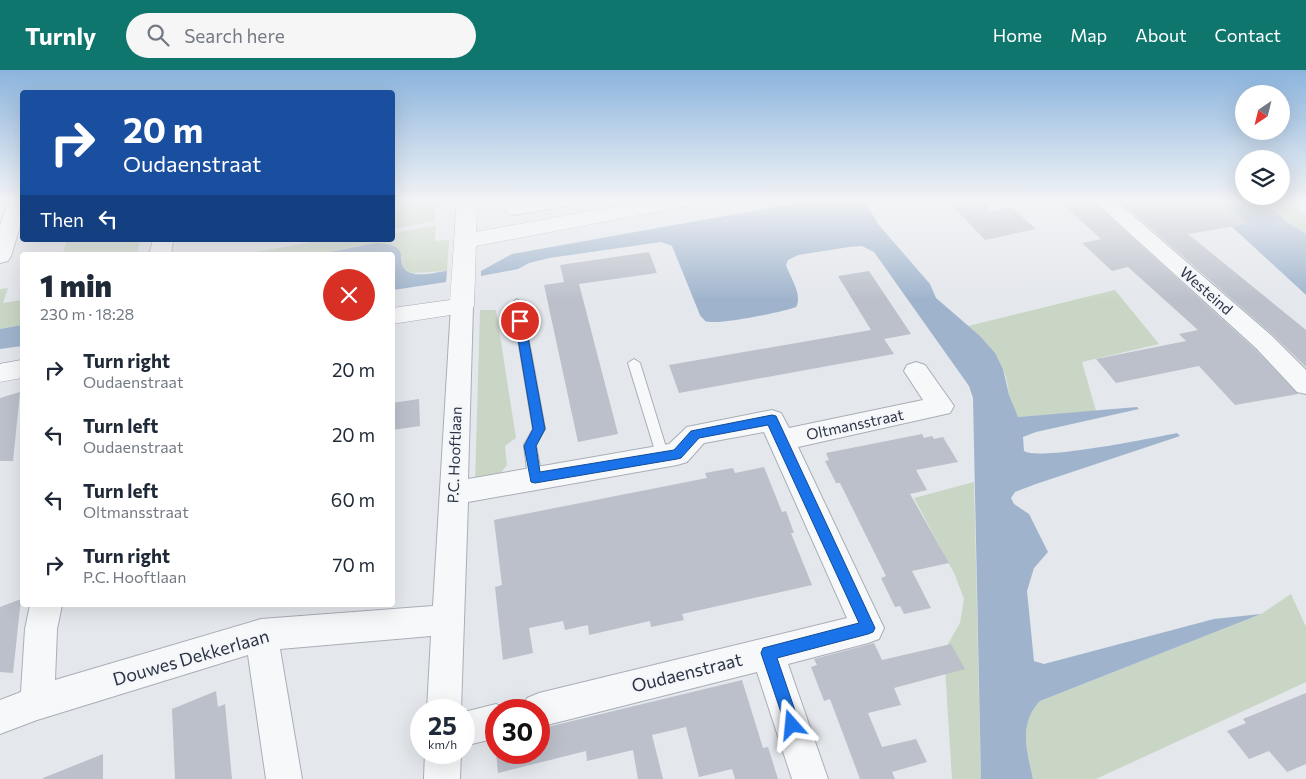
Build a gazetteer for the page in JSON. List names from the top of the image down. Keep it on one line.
{"streets":{"street":["Westeind","Oltmansstraat","P.C. Hooftlaan","Douwes Dekkerlaan","Oudaenstraat"]},"crossings":[["Oltmansstraat","Oudaenstraat"],["P.C. Hooftlaan","Douwes Dekkerlaan"]],"north":"bottom left","page":{"header":"Turnly","search":"Search here","nav":["Home","Map","About","Contact"],"turn":["20 m","Oudaenstraat"],"then":"Then","heading":["1 min","230 m · 18:28"],"list":[{"name":"Turn right","note":"Oudaenstraat","value":"20 m"},{"name":"Turn left","note":"Oudaenstraat","value":"20 m"},{"name":"Turn left","note":"Oltmansstraat","value":"60 m"},{"name":"Turn right","note":"P.C. Hooftlaan","value":"70 m"}],"speed":"25 km/h","limit":"30"}}
